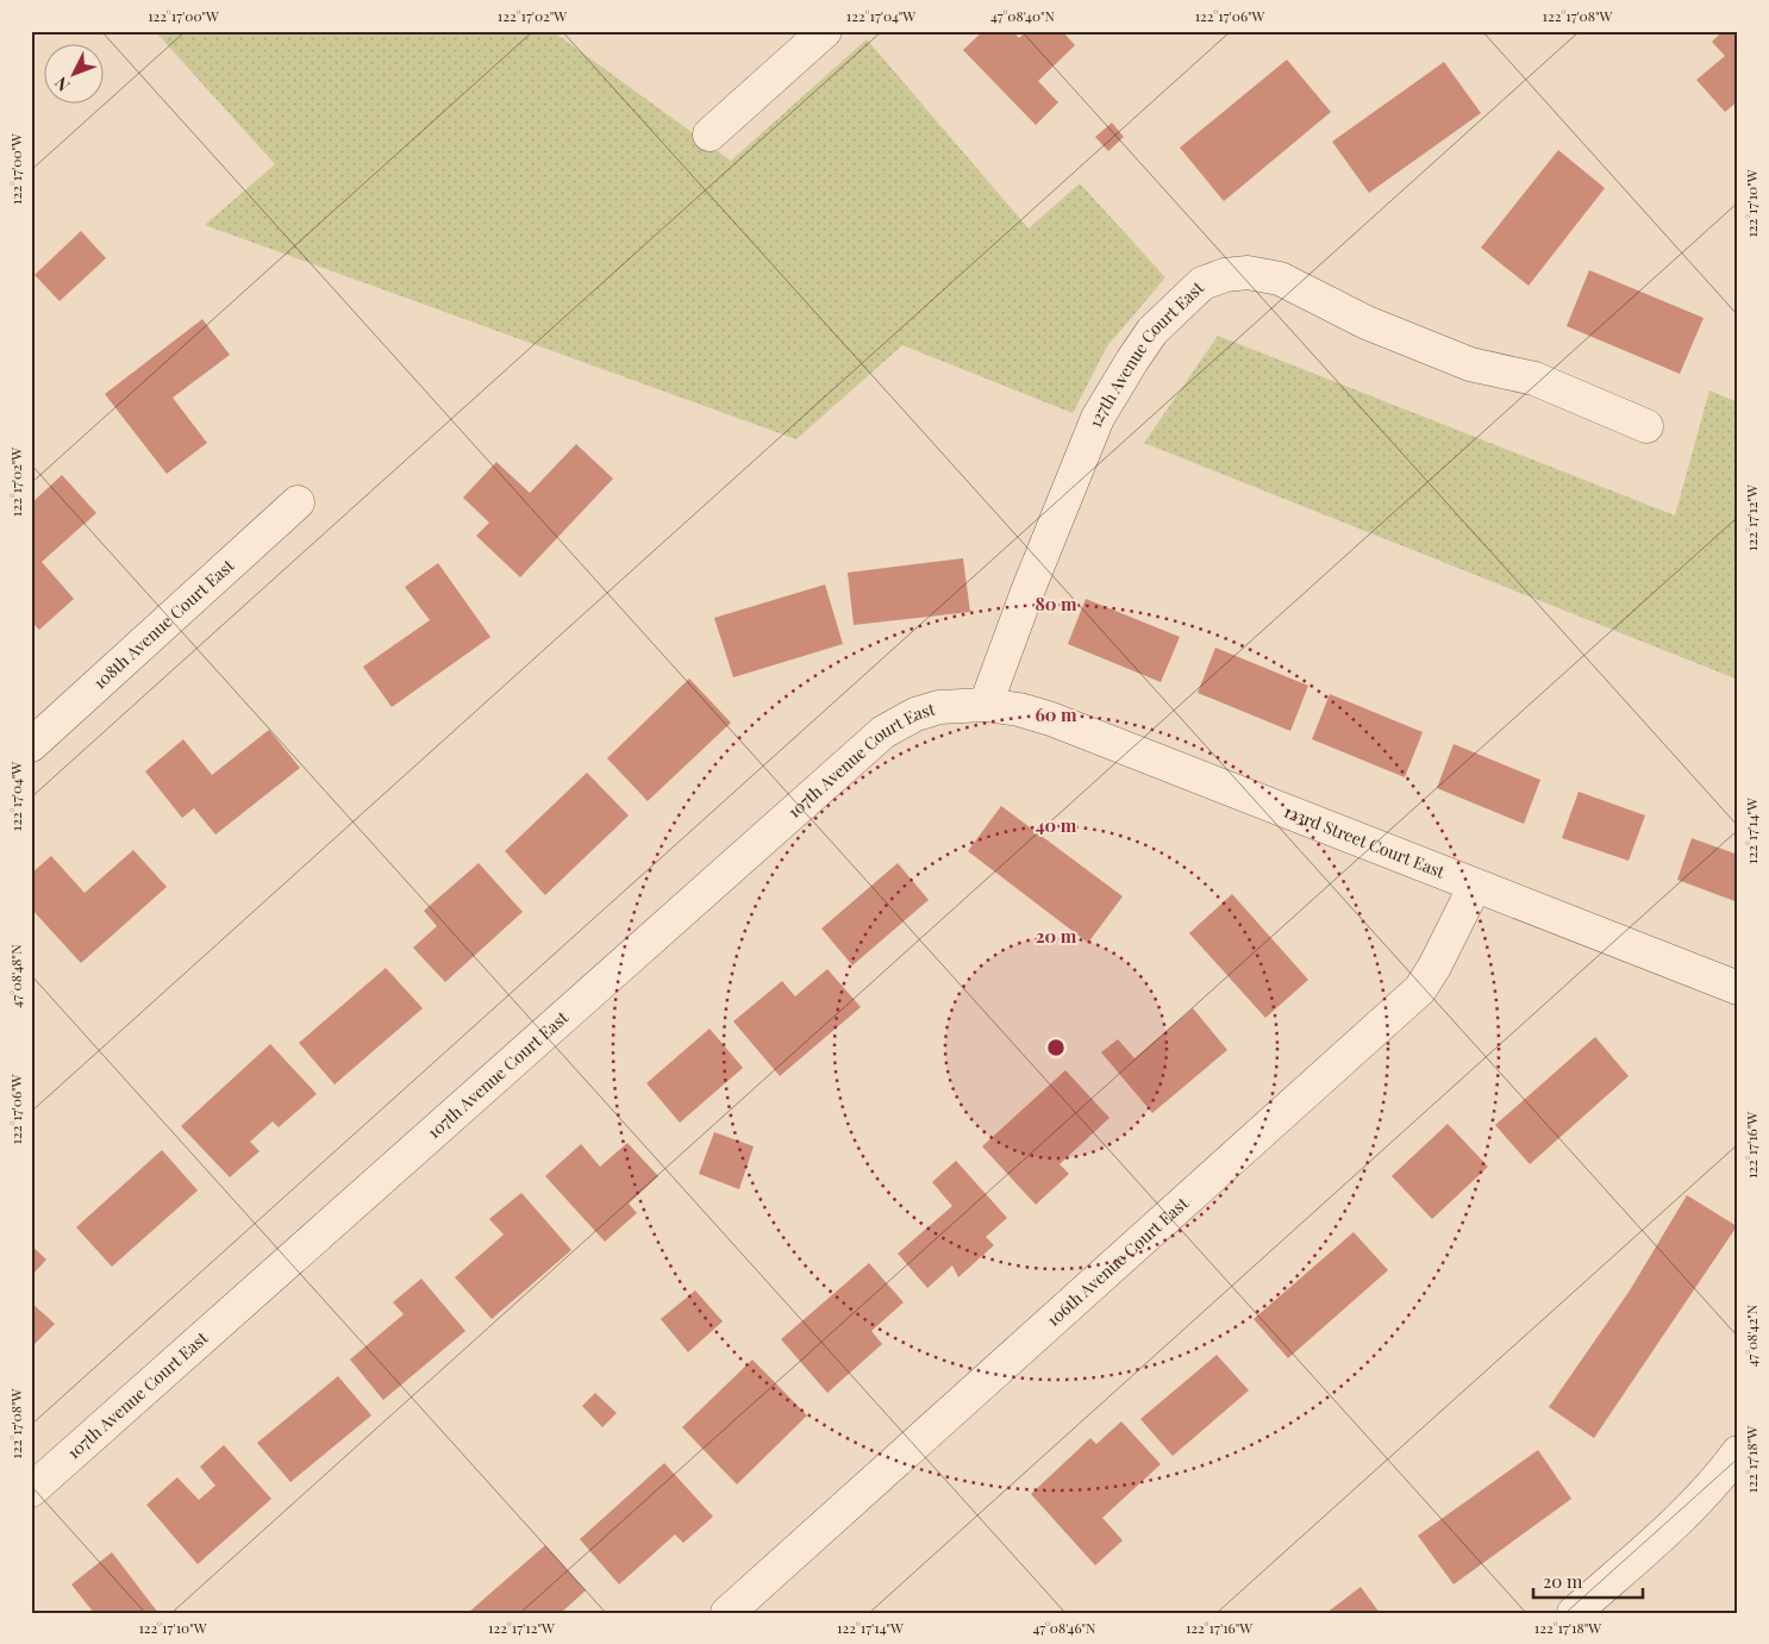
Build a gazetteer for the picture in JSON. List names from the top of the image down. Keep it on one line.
{"streets":{"street":["127th Avenue Court East","108th Avenue Court East","107th Avenue Court East","123rd Street Court East","106th Avenue Court East"]},"crossings":[["127th Avenue Court East","107th Avenue Court East"],["127th Avenue Court East","123rd Street Court East"],["107th Avenue Court East","123rd Street Court East"],["123rd Street Court East","106th Avenue Court East"]],"scale_bar":"20 m","north":"bottom left","coordinates":["122°17'00\"W","122°17'02\"W","122°17'04\"W","47°08'40\"N","122°17'06\"W","122°17'08\"W","122°17'10\"W","122°17'12\"W","122°17'14\"W","47°08'48\"N","122°17'16\"W","47°08'42\"N","122°17'18\"W","47°08'46\"N"],"rings":["80 m","60 m","40 m","20 m"]}
